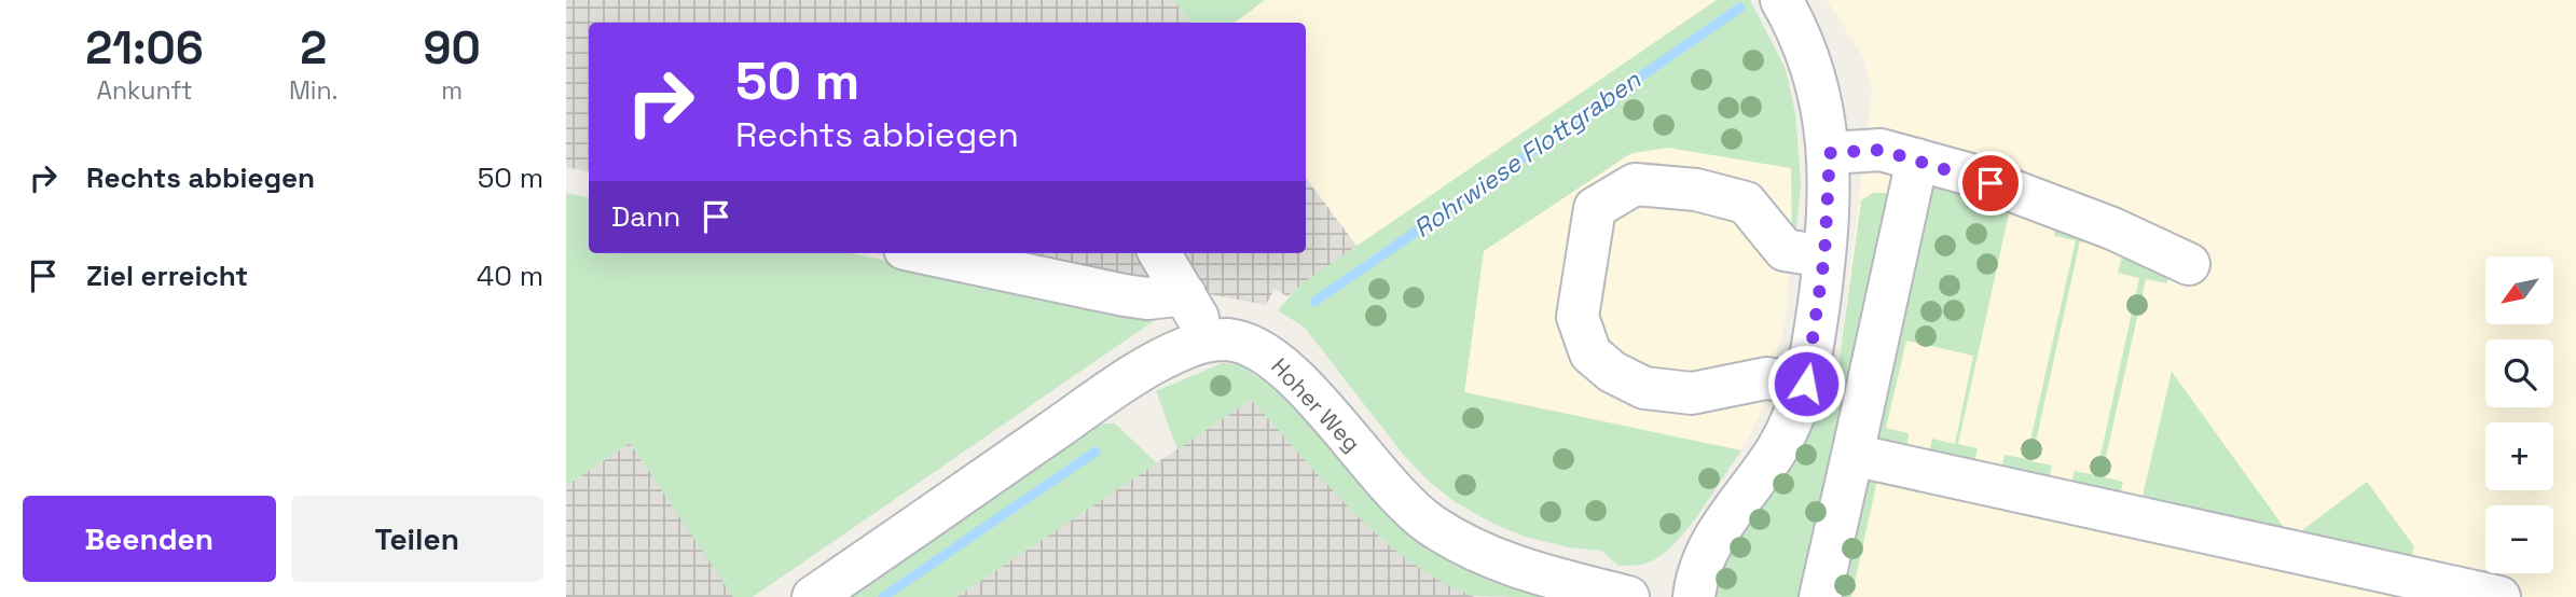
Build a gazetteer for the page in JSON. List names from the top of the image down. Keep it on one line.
{"streets":{"street":["Hoher Weg"]},"water":["Rohrwiese Flottgraben"],"north":"bottom left","page":{"eta":["21:06","Ankunft","2","Min.","90","m"],"turn":["50 m","Rechts abbiegen"],"list":[{"name":"Rechts abbiegen","value":"50 m"},{"name":"Ziel erreicht","value":"40 m"}],"then":"Dann","map_buttons":["+","−"],"buttons":["Beenden","Teilen"]}}
